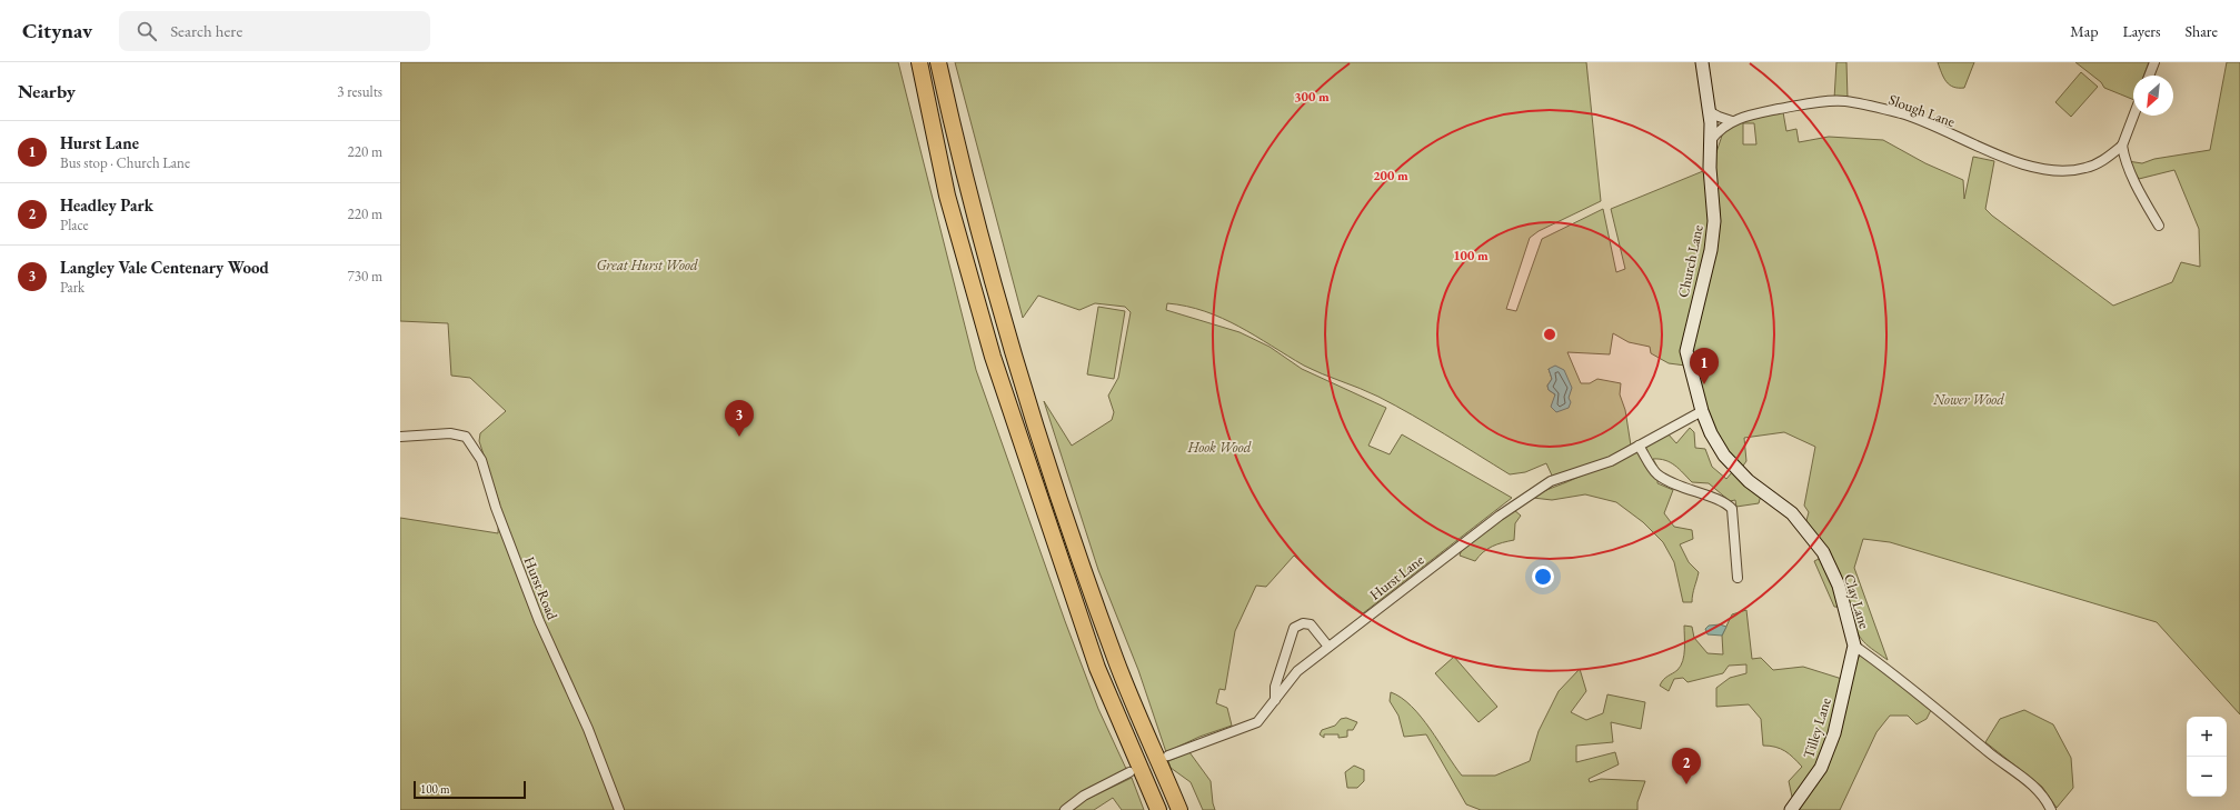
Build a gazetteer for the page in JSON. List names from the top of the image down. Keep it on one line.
{"streets":{"street":["Slough Lane","Church Lane","Hurst Lane","Hurst Road","Clay Lane","Tilley Lane"]},"crossings":[["Slough Lane","Church Lane"],["Church Lane","Hurst Lane"],["Church Lane","Clay Lane"],["Hurst Lane","Clay Lane"],["Clay Lane","Tilley Lane"]],"parks":["Great Hurst Wood","Nower Wood","Hook Wood"],"scale_bar":"100 m","north":"bottom left","page":{"header":"Citynav","search":"Search here","nav":["Map","Layers","Share"],"heading":["Nearby","3 results"],"list":[{"mark":"1","name":"Hurst Lane","note":"Bus stop · Church Lane","value":"220 m"},{"mark":"2","name":"Headley Park","note":"Place","value":"220 m"},{"mark":"3","name":"Langley Vale Centenary Wood","note":"Park","value":"730 m"}],"pins":["1","3","2"],"map_buttons":["+","−"],"scale":"100 m"},"rings":["300 m","200 m","100 m"]}
